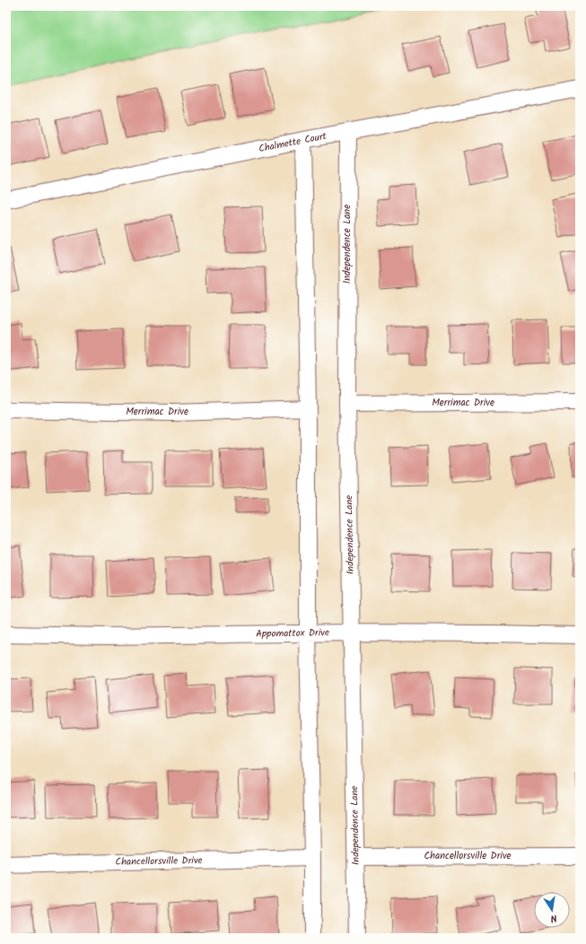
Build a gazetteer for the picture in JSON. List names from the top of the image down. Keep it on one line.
{"streets":{"street":["Chalmette Court","Independence Lane","Merrimac Drive","Appomattox Drive","Chancellorsville Drive"]},"crossings":[["Chalmette Court","Independence Lane"],["Independence Lane","Merrimac Drive"],["Independence Lane","Appomattox Drive"],["Independence Lane","Chancellorsville Drive"]],"north":"bottom"}
